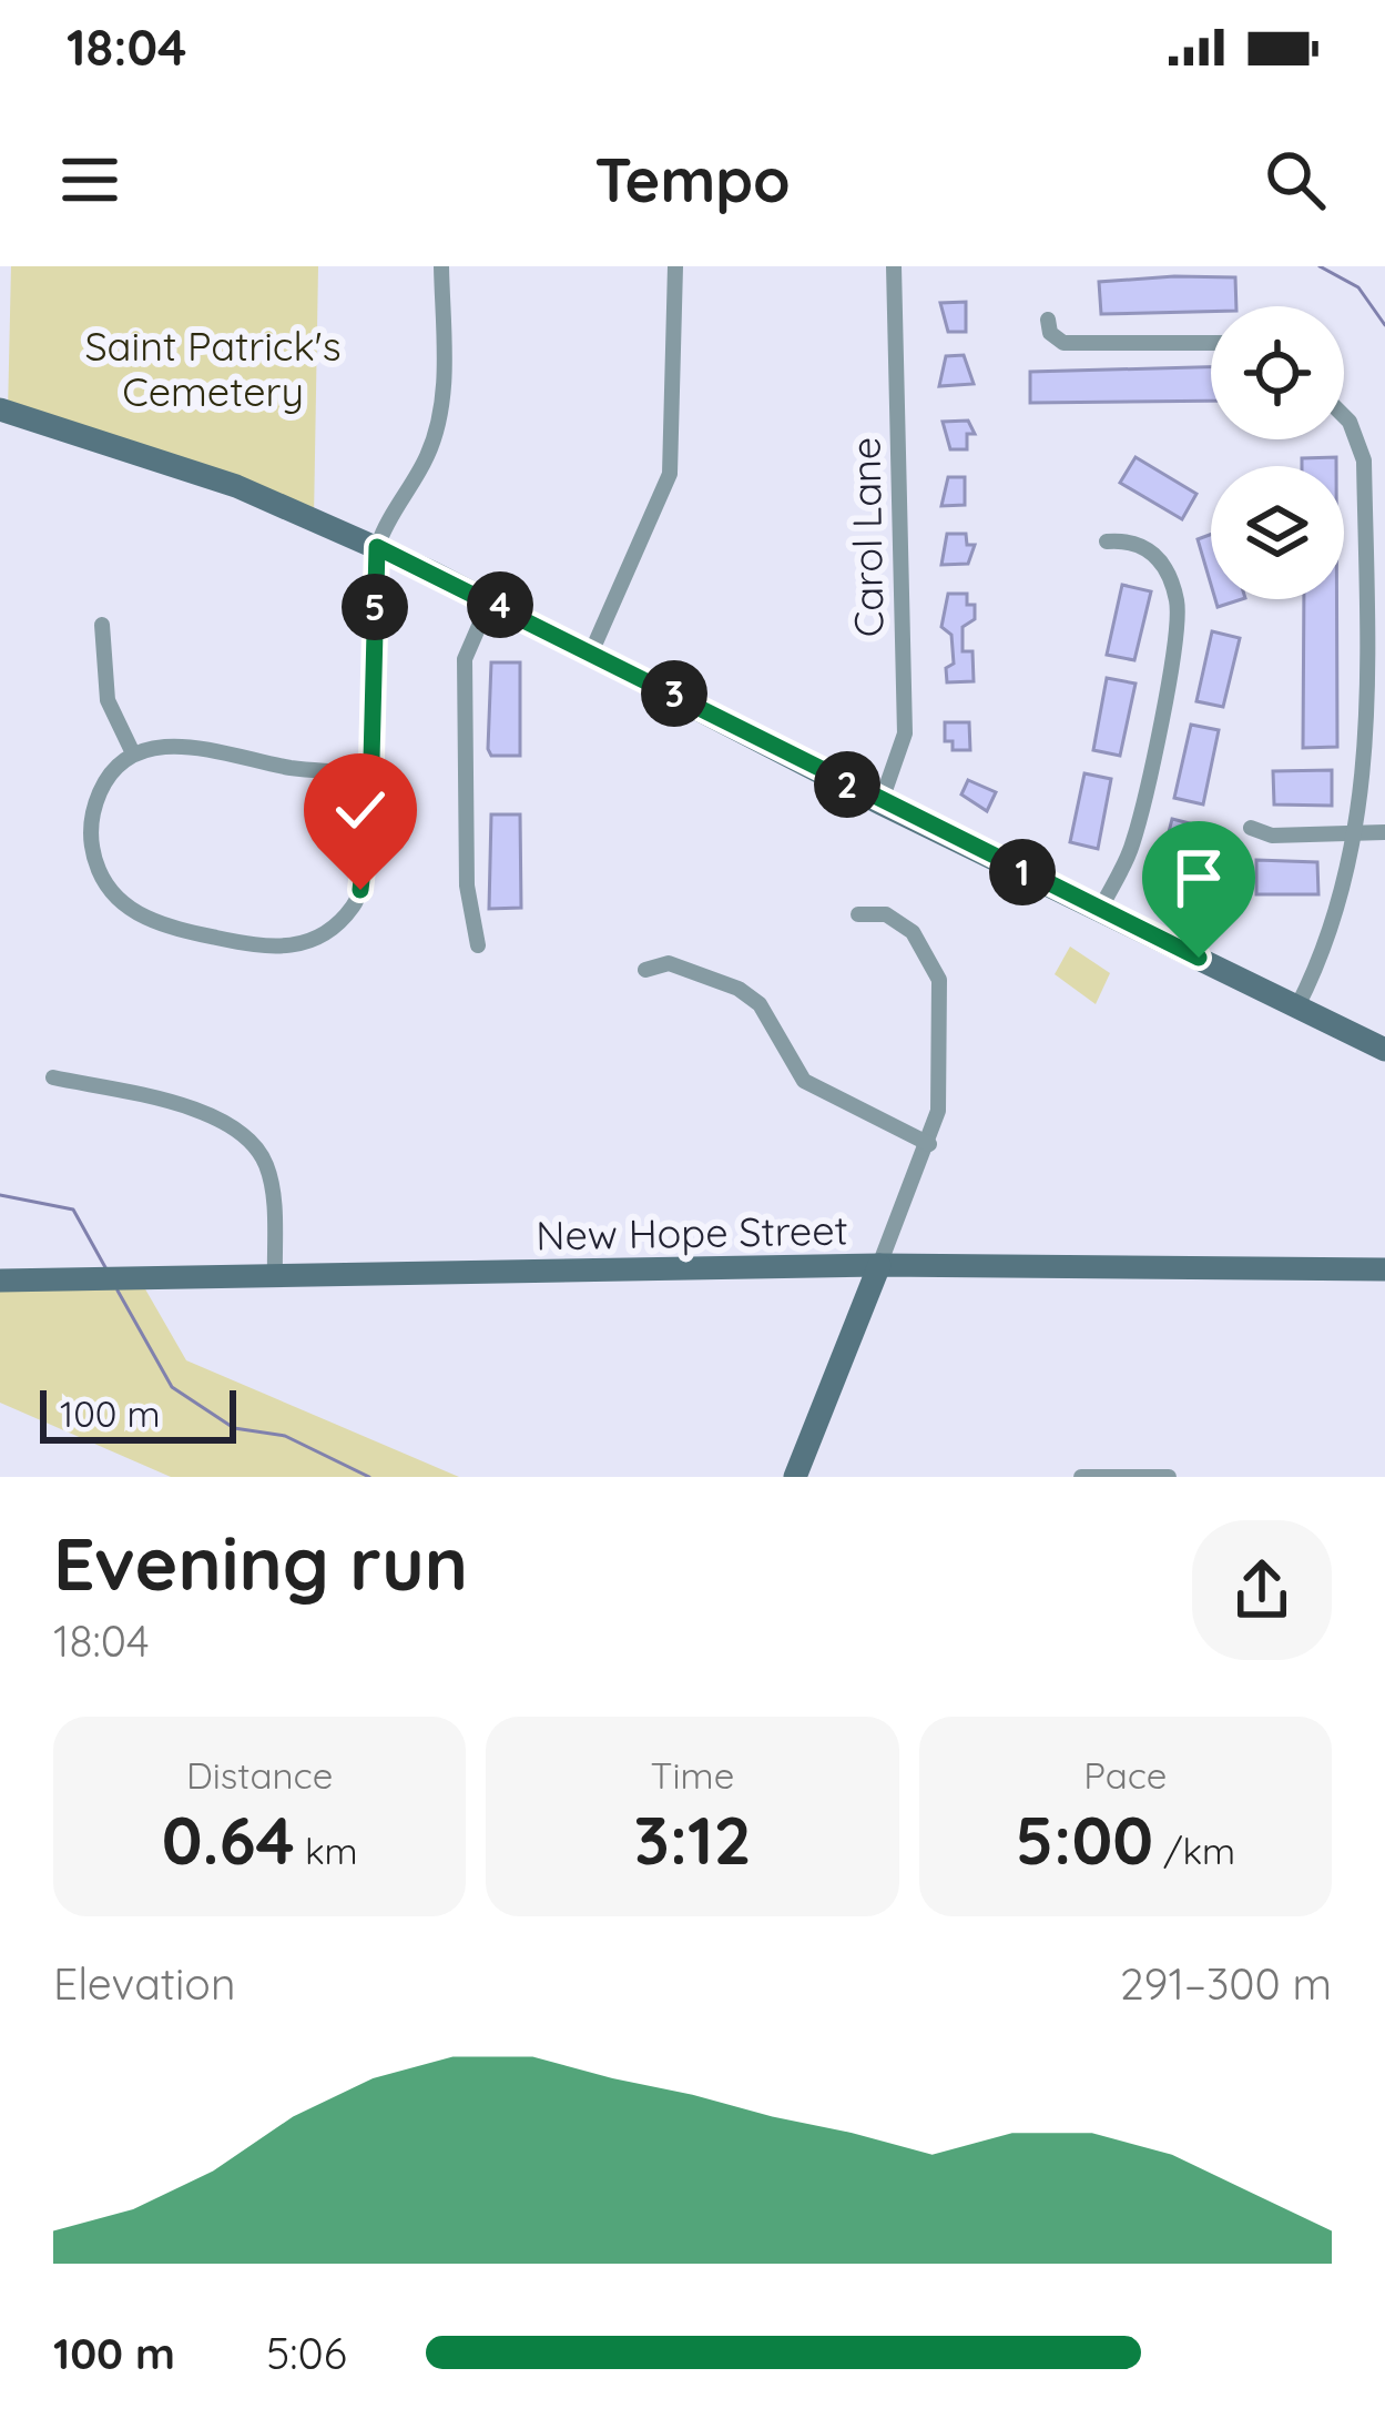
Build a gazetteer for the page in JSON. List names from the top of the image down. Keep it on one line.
{"streets":{"street":["Carol Lane","New Hope Street"]},"parks":["Saint Patrick's Cemetery"],"scale_bar":"100 m","page":{"status":"18:04","header":"Tempo","pins":["4","5","3","2","1"],"scale":"100 m","heading":["Evening run","18:04"],"stats":[["Distance","0.64 km"],["Time","3:12"],["Pace","5:00 /km"]],"chart":["Elevation","291–300 m"],"list":[{"name":"100 m","note":"5:06"}]}}
